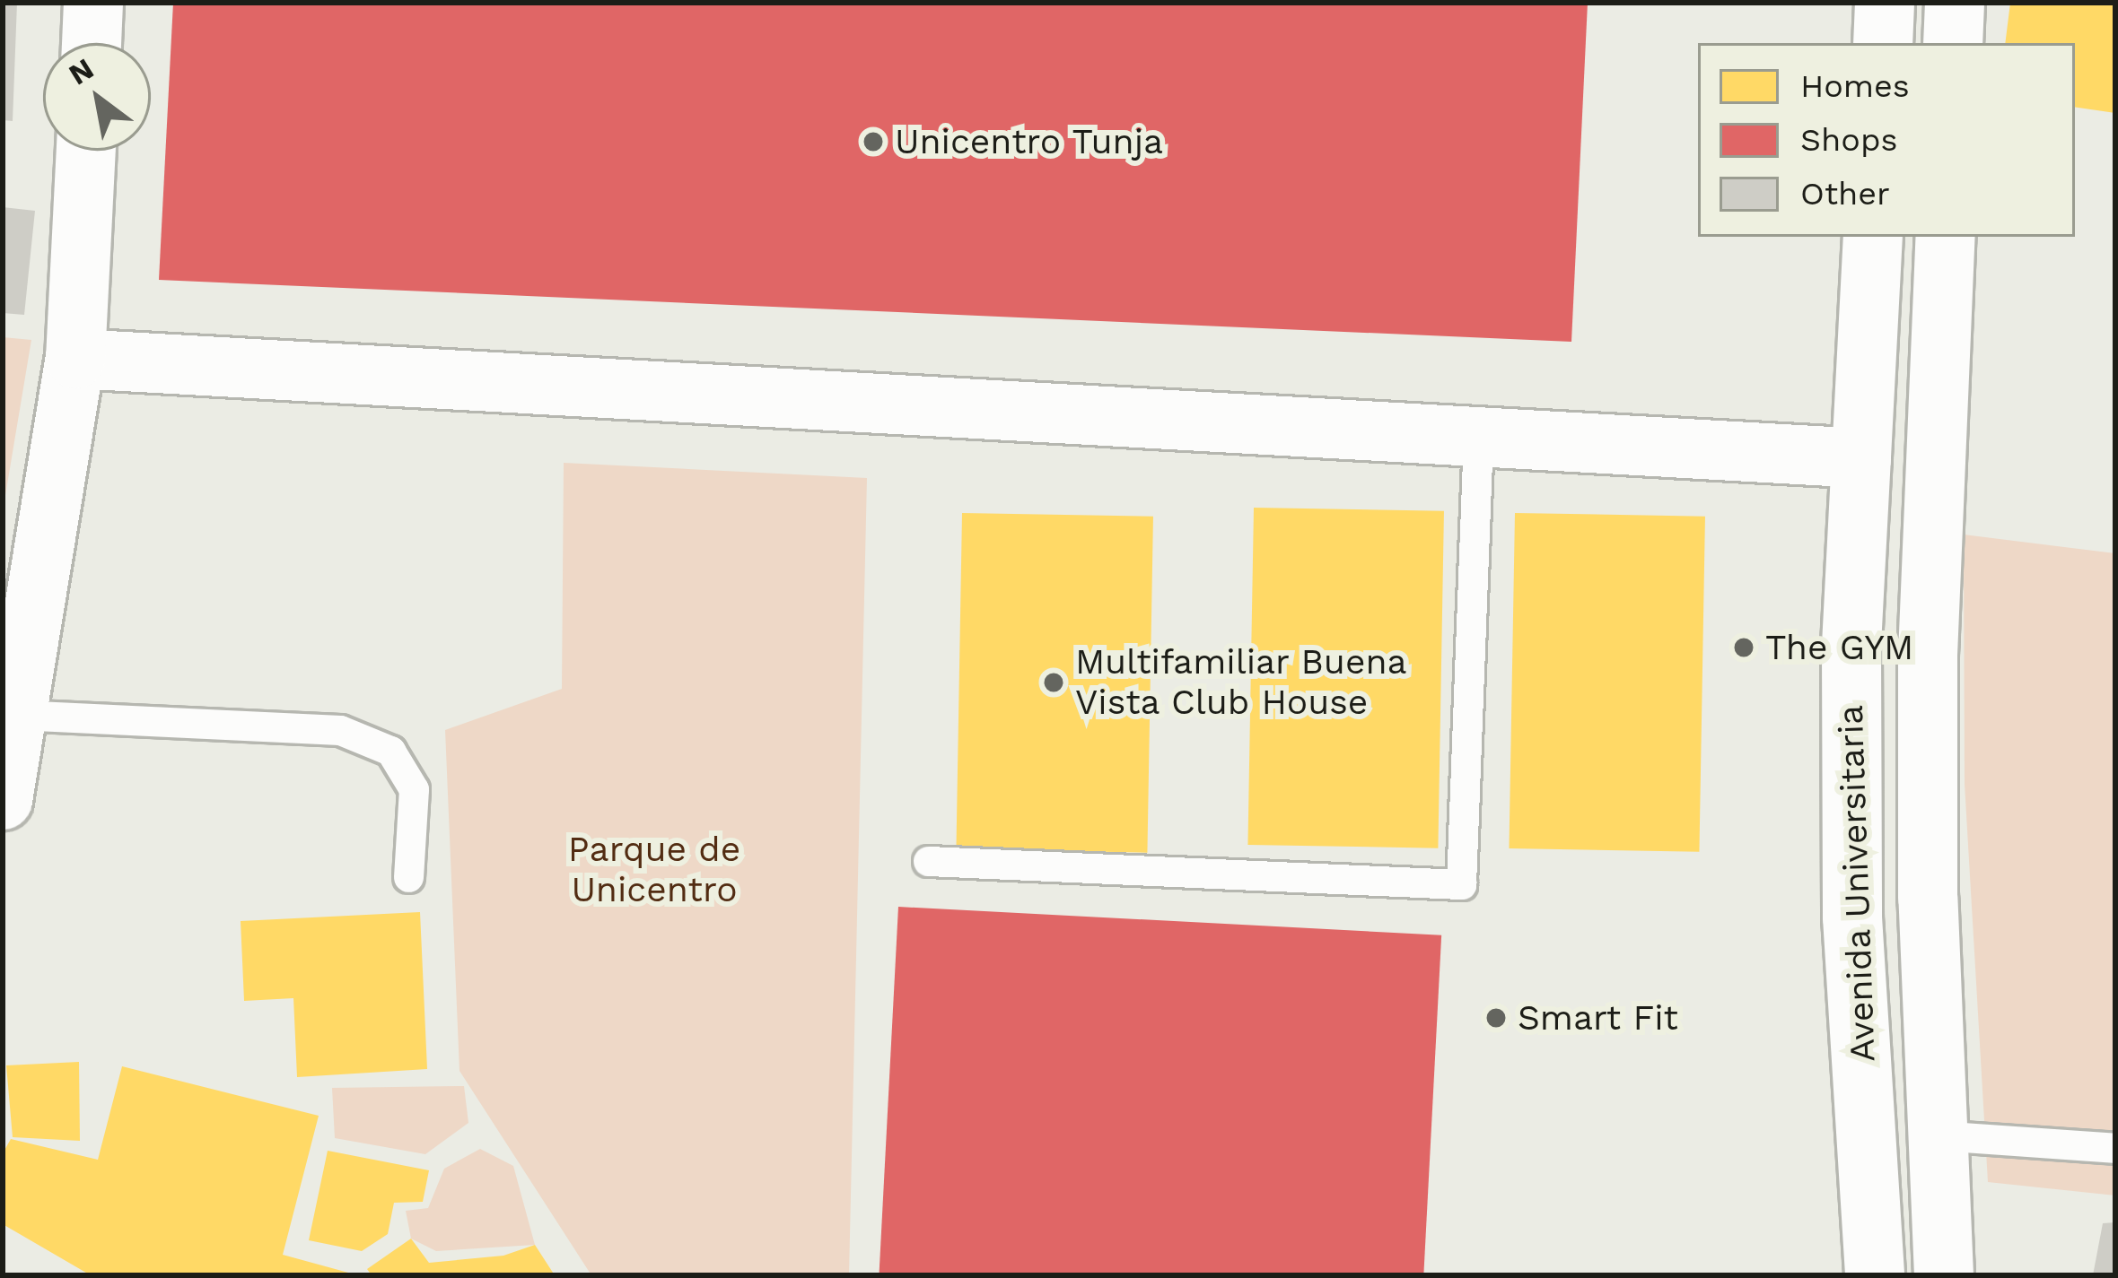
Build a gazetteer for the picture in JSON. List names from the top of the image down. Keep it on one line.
{"streets":{"street":["Avenida Universitaria"]},"parks":["Parque de Unicentro"],"places":["Unicentro Tunja","The GYM","Multifamiliar Buena Vista Club House","Smart Fit"],"legend":["Homes","Shops","Other"],"north":"top left"}
